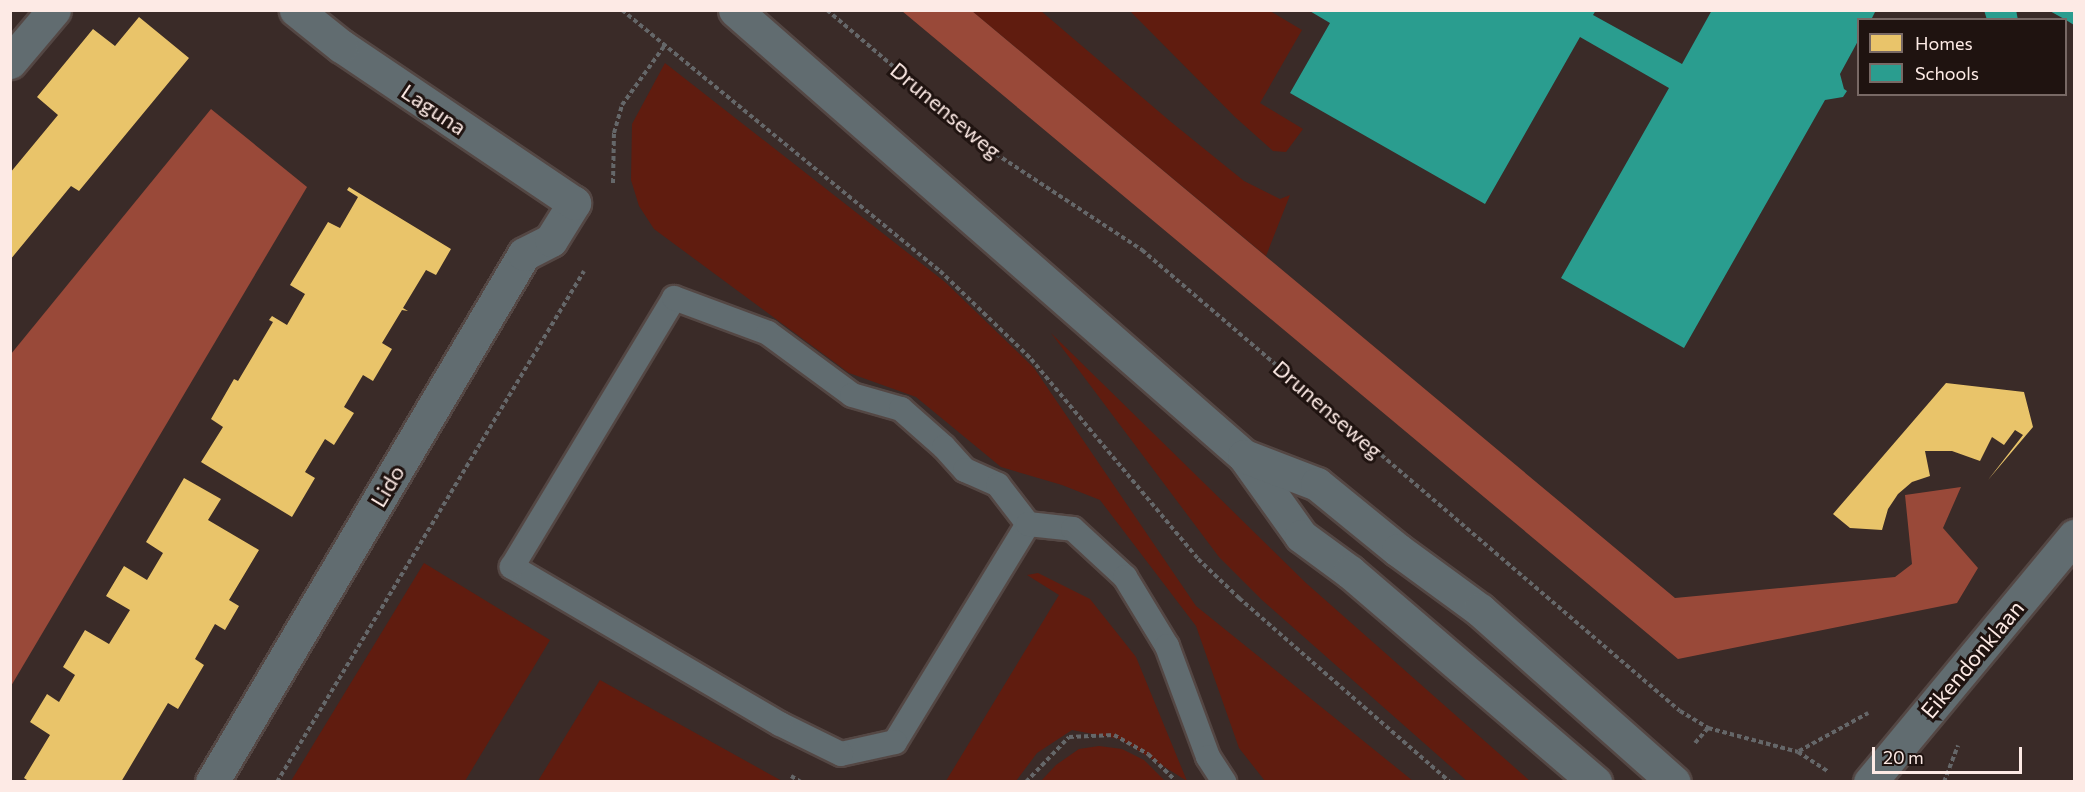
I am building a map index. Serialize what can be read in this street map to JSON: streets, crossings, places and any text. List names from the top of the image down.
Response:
{
  "streets": {
    "street": ["Laguna", "Lido", "Eikendonklaan"],
    "path": ["Drunenseweg"]
  },
  "crossings": [
    ["Laguna", "Lido"]
  ],
  "legend": ["Homes", "Schools"],
  "scale_bar": "20 m"
}
